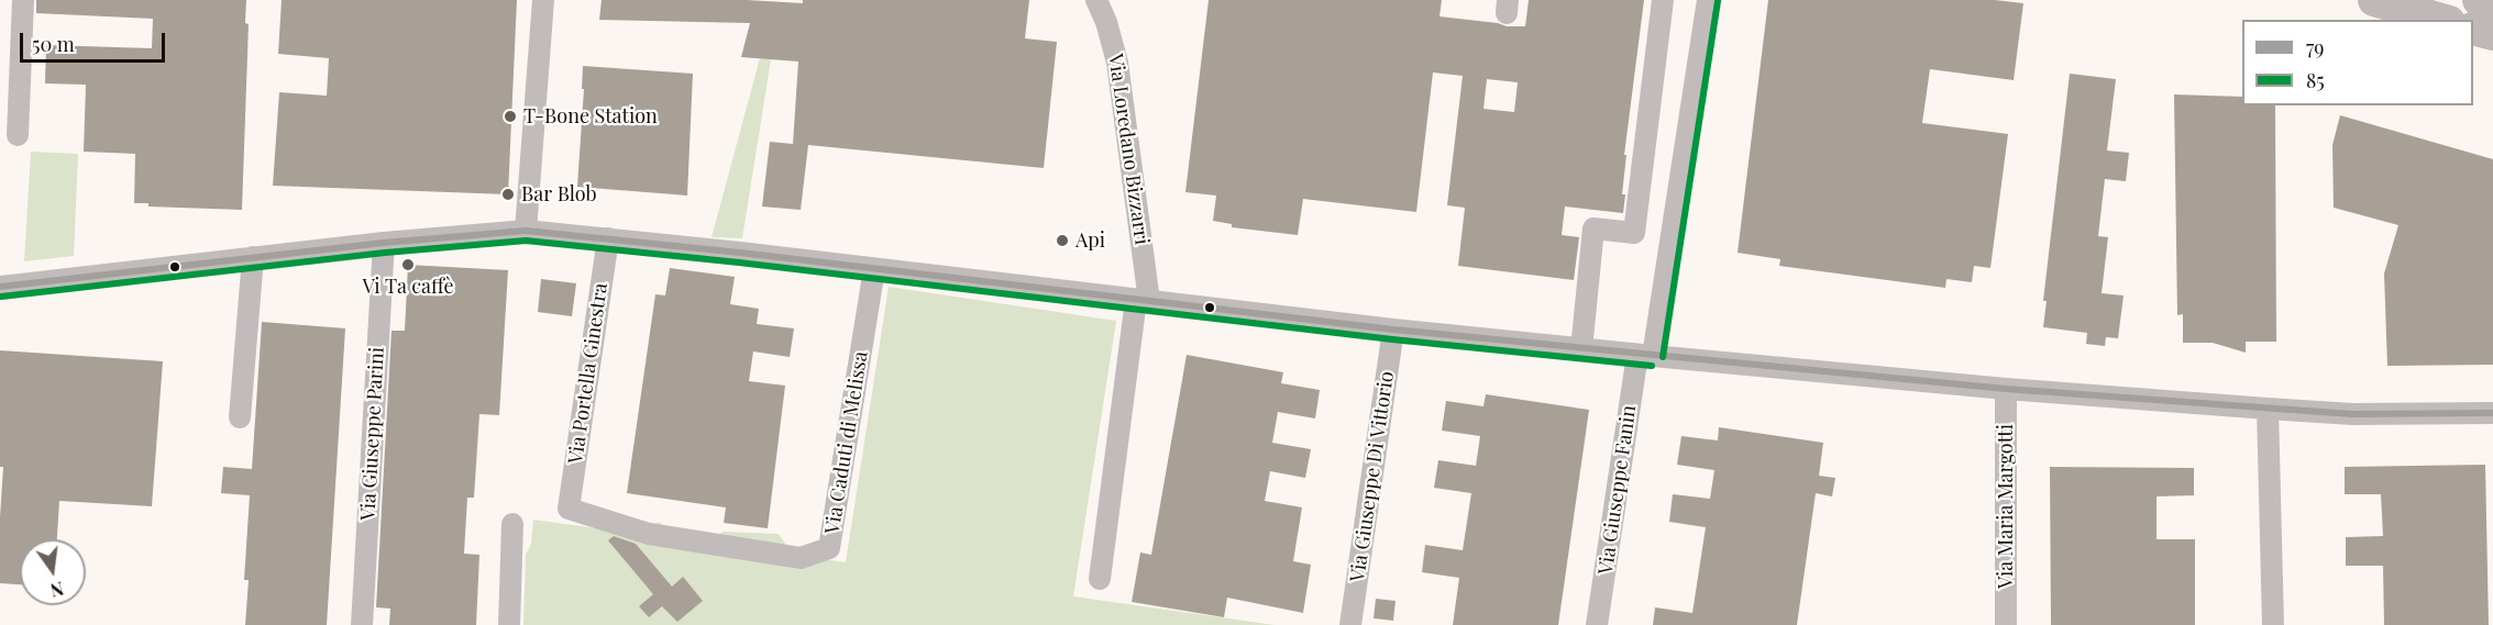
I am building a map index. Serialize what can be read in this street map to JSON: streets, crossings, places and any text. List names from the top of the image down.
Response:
{
  "streets": {
    "street": [
      "Via Loredano Bizzarri",
      "Via Portella Ginestra",
      "Via Giuseppe Parini",
      "Via Caduti di Melissa",
      "Via Giuseppe Di Vittorio",
      "Via Giuseppe Fanin",
      "Via Maria Margotti"
    ]
  },
  "crossings": [
    ["Via Portella Ginestra", "Via Caduti di Melissa"]
  ],
  "places": [
    "T-Bone Station",
    "Bar Blob",
    "Api",
    "Vi Ta caffè"
  ],
  "lines": ["transit line 85", "transit line 79"],
  "legend": ["79", "85"],
  "scale_bar": "50 m",
  "north": "bottom"
}
